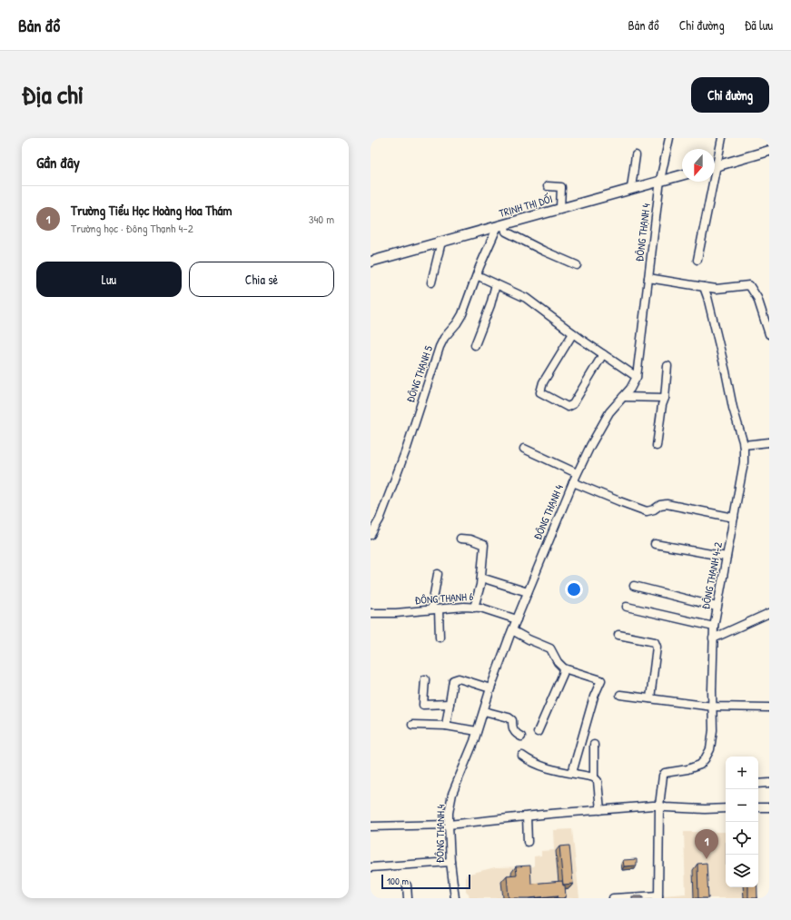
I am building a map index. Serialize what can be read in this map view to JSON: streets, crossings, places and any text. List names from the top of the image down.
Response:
{
  "streets": {
    "main road": ["TRỊNH THỊ DỐI"],
    "street": [
      "ĐÔNG THẠNH 4",
      "ĐÔNG THẠNH 5",
      "ĐÔNG THẠNH 4-2",
      "ĐÔNG THẠNH 6"
    ]
  },
  "crossings": [
    ["TRỊNH THỊ DỐI", "ĐÔNG THẠNH 4"],
    ["TRỊNH THỊ DỐI", "ĐÔNG THẠNH 5"],
    ["ĐÔNG THẠNH 4", "ĐÔNG THẠNH 6"]
  ],
  "scale_bar": "100 m",
  "north": "bottom",
  "page": {
    "header": "Bản đồ",
    "nav": ["Bản đồ", "Chỉ đường", "Đã lưu"],
    "title": "Địa chỉ",
    "buttons": [
      "Chỉ đường",
      ["Lưu", "Chia sẻ"]
    ],
    "heading": "Gần đây",
    "list": [
      {
        "mark": "1",
        "name": "Trường Tiểu Học Hoàng Hoa Thám",
        "note": "Trường học · Đông Thạnh 4-2",
        "value": "340 m"
      }
    ],
    "map_buttons": ["+", "−"],
    "pins": "1",
    "scale": "100 m"
  }
}
